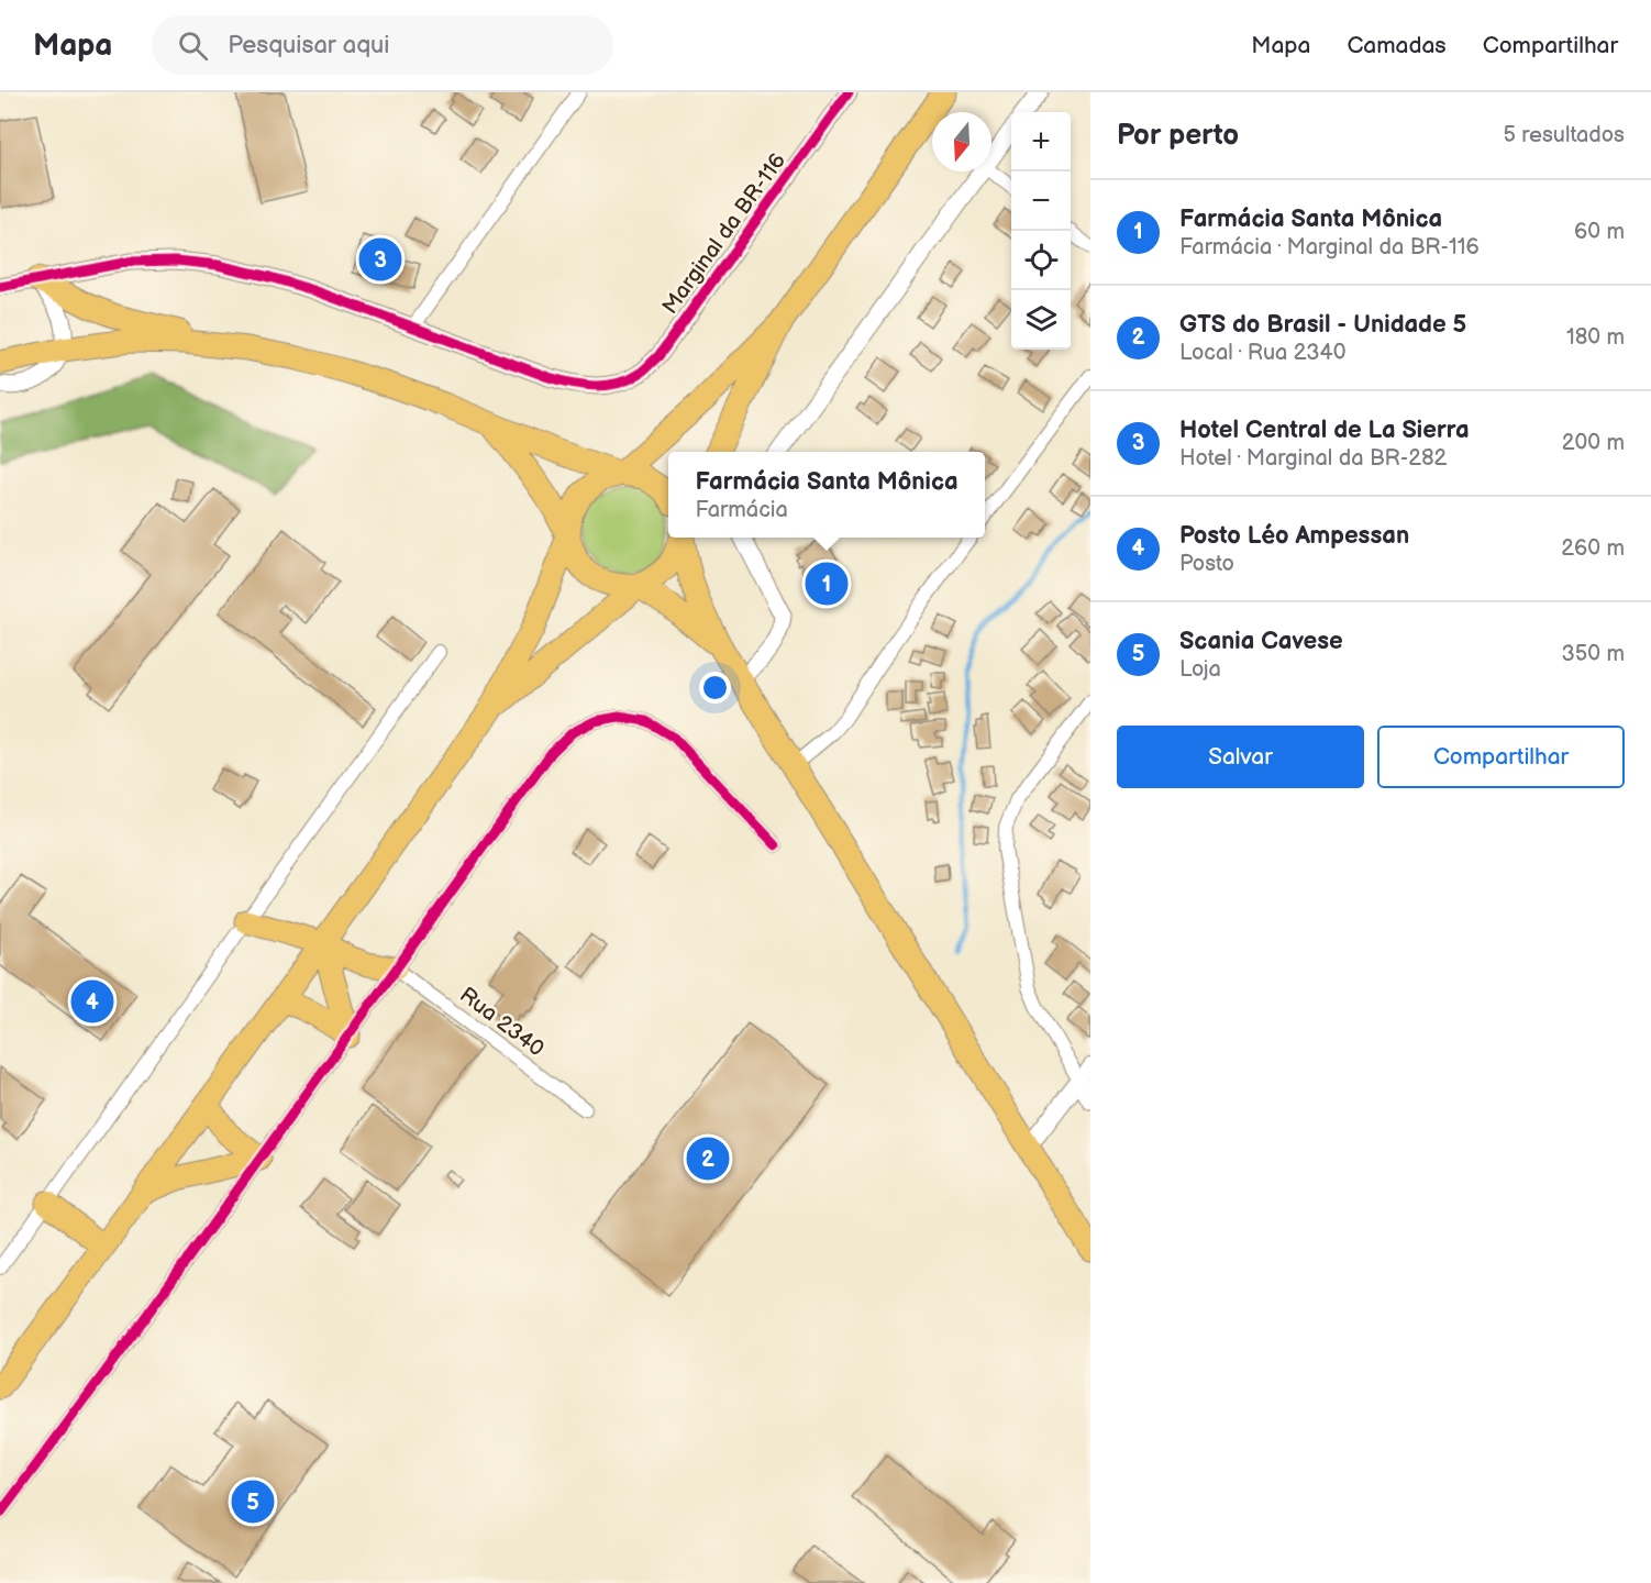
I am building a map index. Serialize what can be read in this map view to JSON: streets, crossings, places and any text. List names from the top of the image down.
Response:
{
  "streets": {
    "street": ["Marginal da BR-116", "Rua 2340"]
  },
  "north": "bottom",
  "page": {
    "header": "Mapa",
    "search": "Pesquisar aqui",
    "nav": ["Mapa", "Camadas", "Compartilhar"],
    "heading": ["Por perto", "5 resultados"],
    "map_buttons": ["+", "−"],
    "list": [
      {
        "mark": "1",
        "name": "Farmácia Santa Mônica",
        "note": "Farmácia · Marginal da BR-116",
        "value": "60 m"
      },
      {
        "mark": "2",
        "name": "GTS do Brasil - Unidade 5",
        "note": "Local · Rua 2340",
        "value": "180 m"
      },
      {
        "mark": "3",
        "name": "Hotel Central de La Sierra",
        "note": "Hotel · Marginal da BR-282",
        "value": "200 m"
      },
      {
        "mark": "4",
        "name": "Posto Léo Ampessan",
        "note": "Posto",
        "value": "260 m"
      },
      {
        "mark": "5",
        "name": "Scania Cavese",
        "note": "Loja",
        "value": "350 m"
      }
    ],
    "pins": [
      "3",
      "1",
      "4",
      "2",
      "5"
    ],
    "popup": ["Farmácia Santa Mônica", "Farmácia"],
    "buttons": ["Salvar", "Compartilhar"]
  }
}
